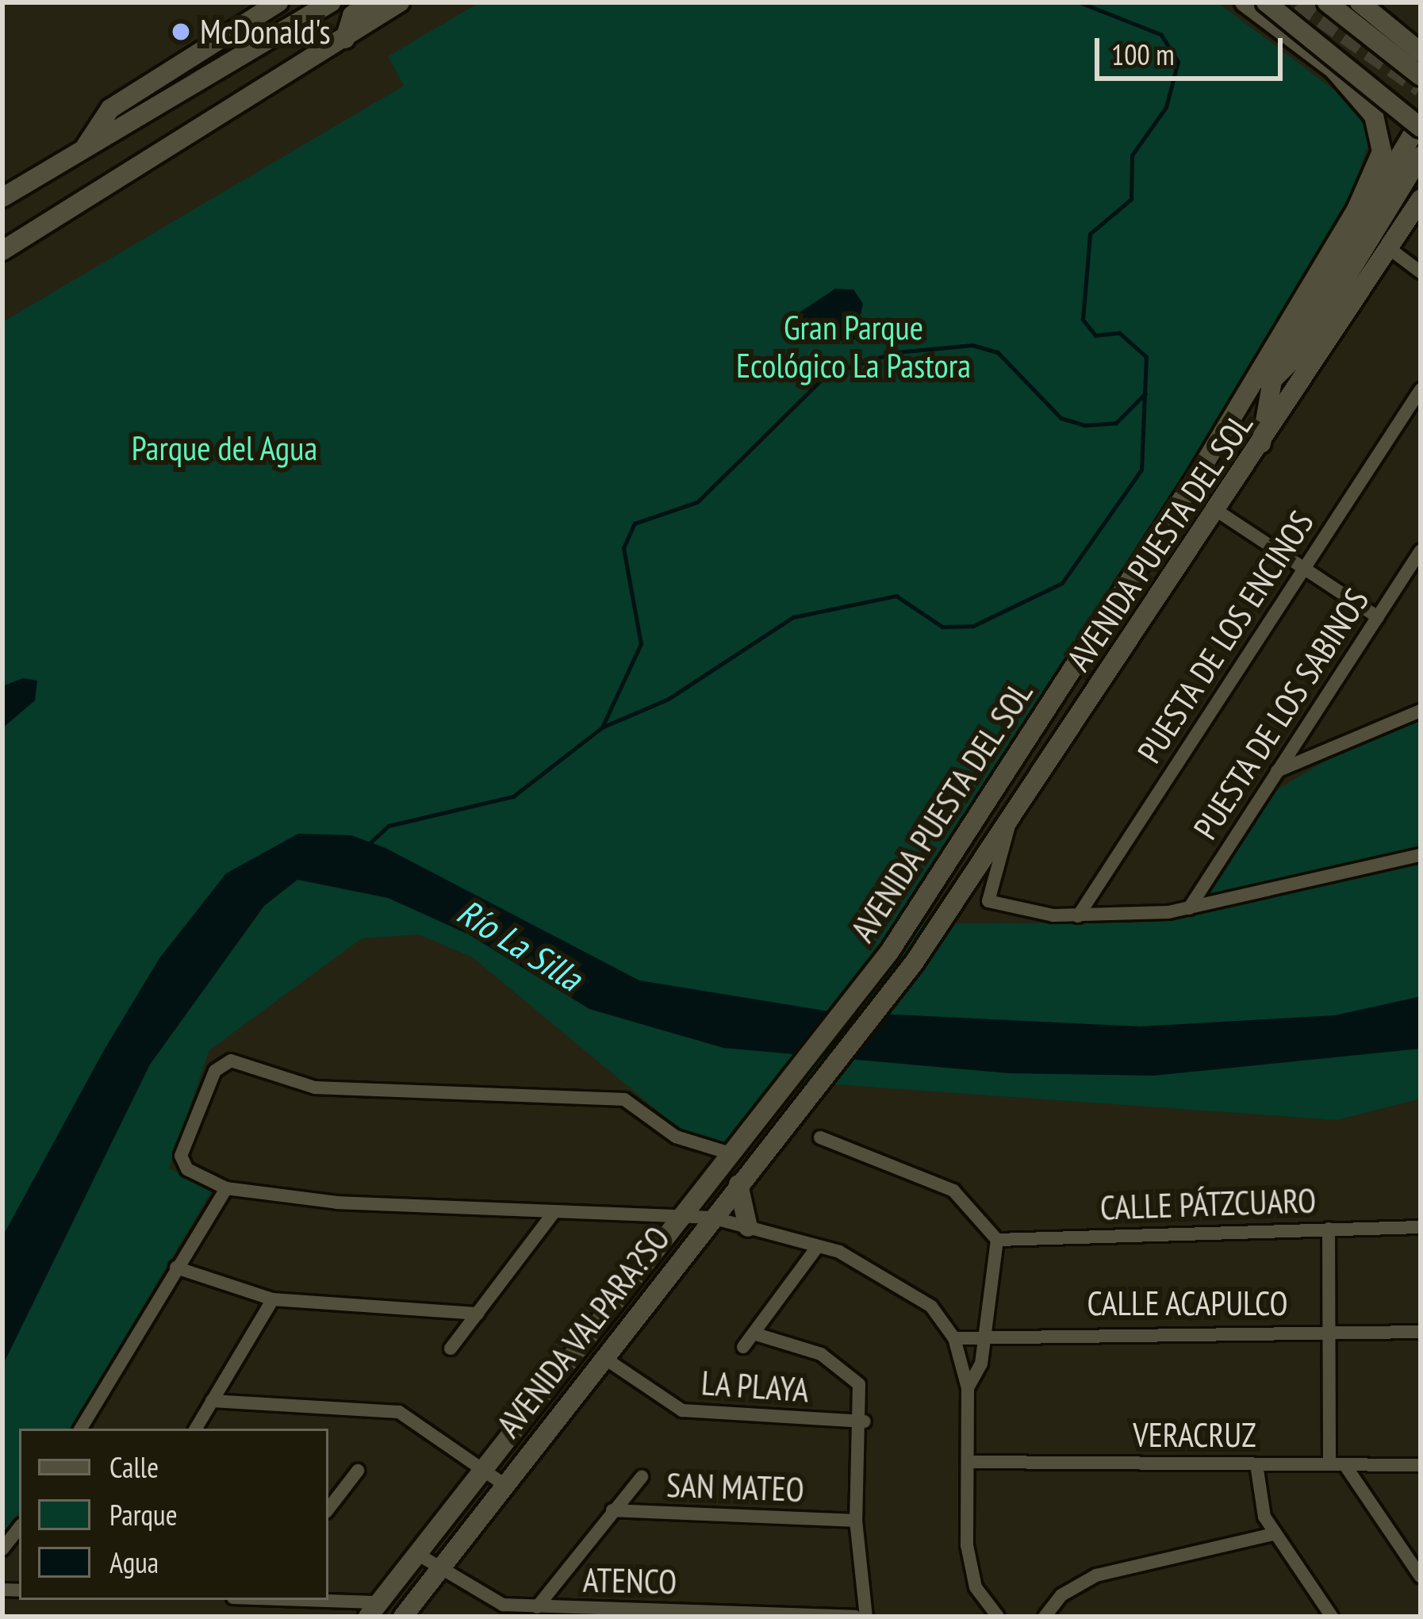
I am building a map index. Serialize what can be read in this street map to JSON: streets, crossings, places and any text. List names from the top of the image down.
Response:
{
  "streets": {
    "main road": ["AVENIDA PUESTA DEL SOL", "AVENIDA VALPARA?SO"],
    "street": [
      "PUESTA DE LOS ENCINOS",
      "PUESTA DE LOS SABINOS",
      "CALLE PÁTZCUARO",
      "CALLE ACAPULCO",
      "LA PLAYA",
      "VERACRUZ",
      "SAN MATEO",
      "ATENCO"
    ]
  },
  "crossings": [
    ["AVENIDA PUESTA DEL SOL", "AVENIDA VALPARA?SO"],
    ["AVENIDA VALPARA?SO", "LA PLAYA"],
    ["AVENIDA VALPARA?SO", "ATENCO"]
  ],
  "water": ["Río La Silla"],
  "parks": ["Gran Parque Ecológico La Pastora", "Parque del Agua"],
  "places": ["McDonald's"],
  "legend": ["Calle", "Parque", "Agua"],
  "scale_bar": "100 m"
}
